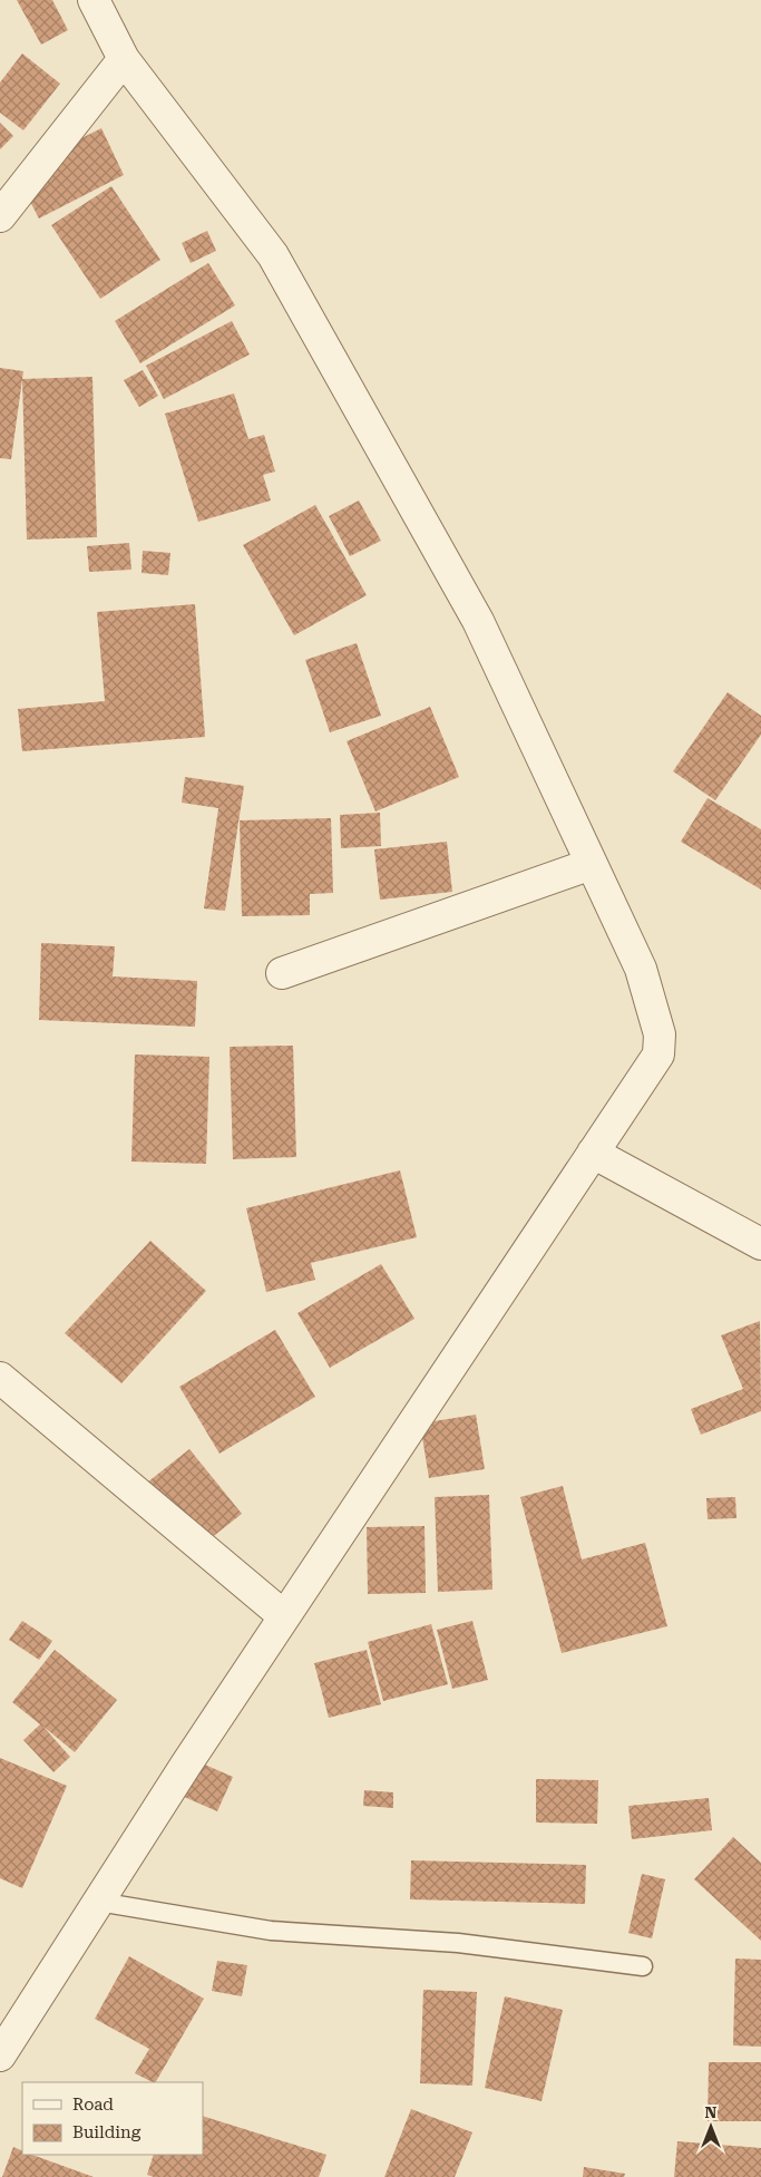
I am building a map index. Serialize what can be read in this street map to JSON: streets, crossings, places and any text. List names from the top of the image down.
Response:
{
  "legend": ["Road", "Building"],
  "north": "top"
}
